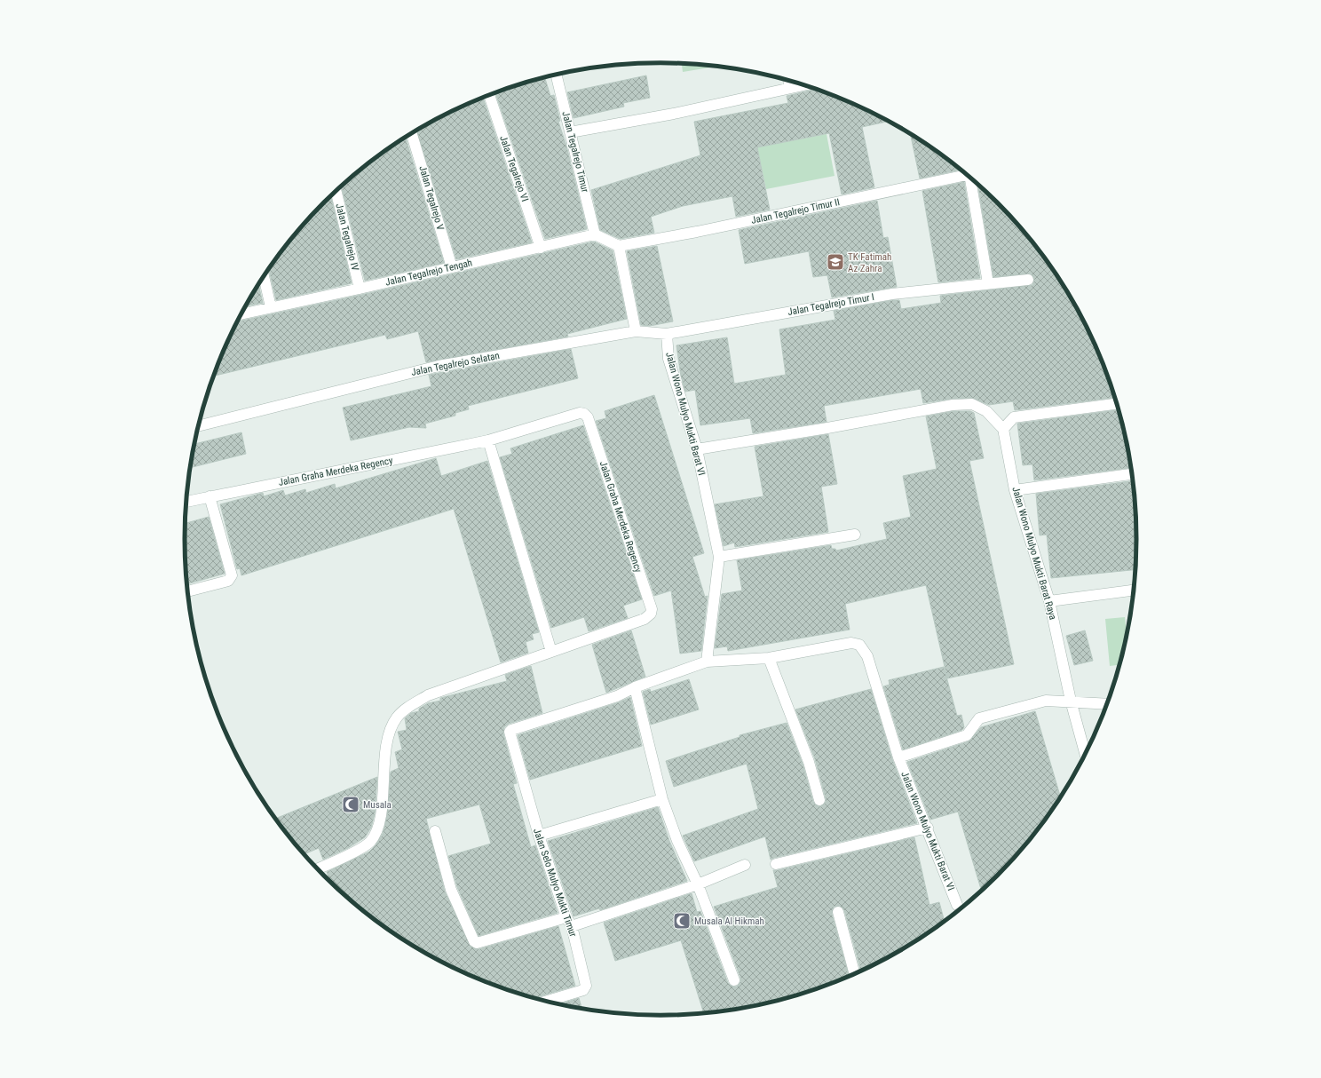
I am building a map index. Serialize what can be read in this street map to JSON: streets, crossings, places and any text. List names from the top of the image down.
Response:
{
  "streets": {
    "street": [
      "Jalan Tegalrejo Timur",
      "Jalan Tegalrejo VI",
      "Jalan Tegalrejo V",
      "Jalan Tegalrejo Timur II",
      "Jalan Tegalrejo IV",
      "Jalan Tegalrejo Tengah",
      "Jalan Tegalrejo Timur I",
      "Jalan Tegalrejo Selatan",
      "Jalan Wono Mulyo Mukti Barat VI",
      "Jalan Graha Merdeka Regency",
      "Jalan Wono Mulyo Mukti Barat Raya",
      "Jalan Selo Mulyo Mukti Timur"
    ]
  },
  "crossings": [
    ["Jalan Tegalrejo Timur", "Jalan Tegalrejo Tengah"],
    ["Jalan Tegalrejo VI", "Jalan Tegalrejo Tengah"],
    ["Jalan Tegalrejo V", "Jalan Tegalrejo Tengah"],
    ["Jalan Tegalrejo IV", "Jalan Tegalrejo Tengah"],
    ["Jalan Tegalrejo Timur I", "Jalan Tegalrejo Selatan"],
    ["Jalan Tegalrejo Timur I", "Jalan Wono Mulyo Mukti Barat VI"]
  ],
  "places": {
    "school or university": ["TK Fatimah Az Zahra"],
    "mosque": ["Musala", "Musala Al Hikmah"]
  }
}
